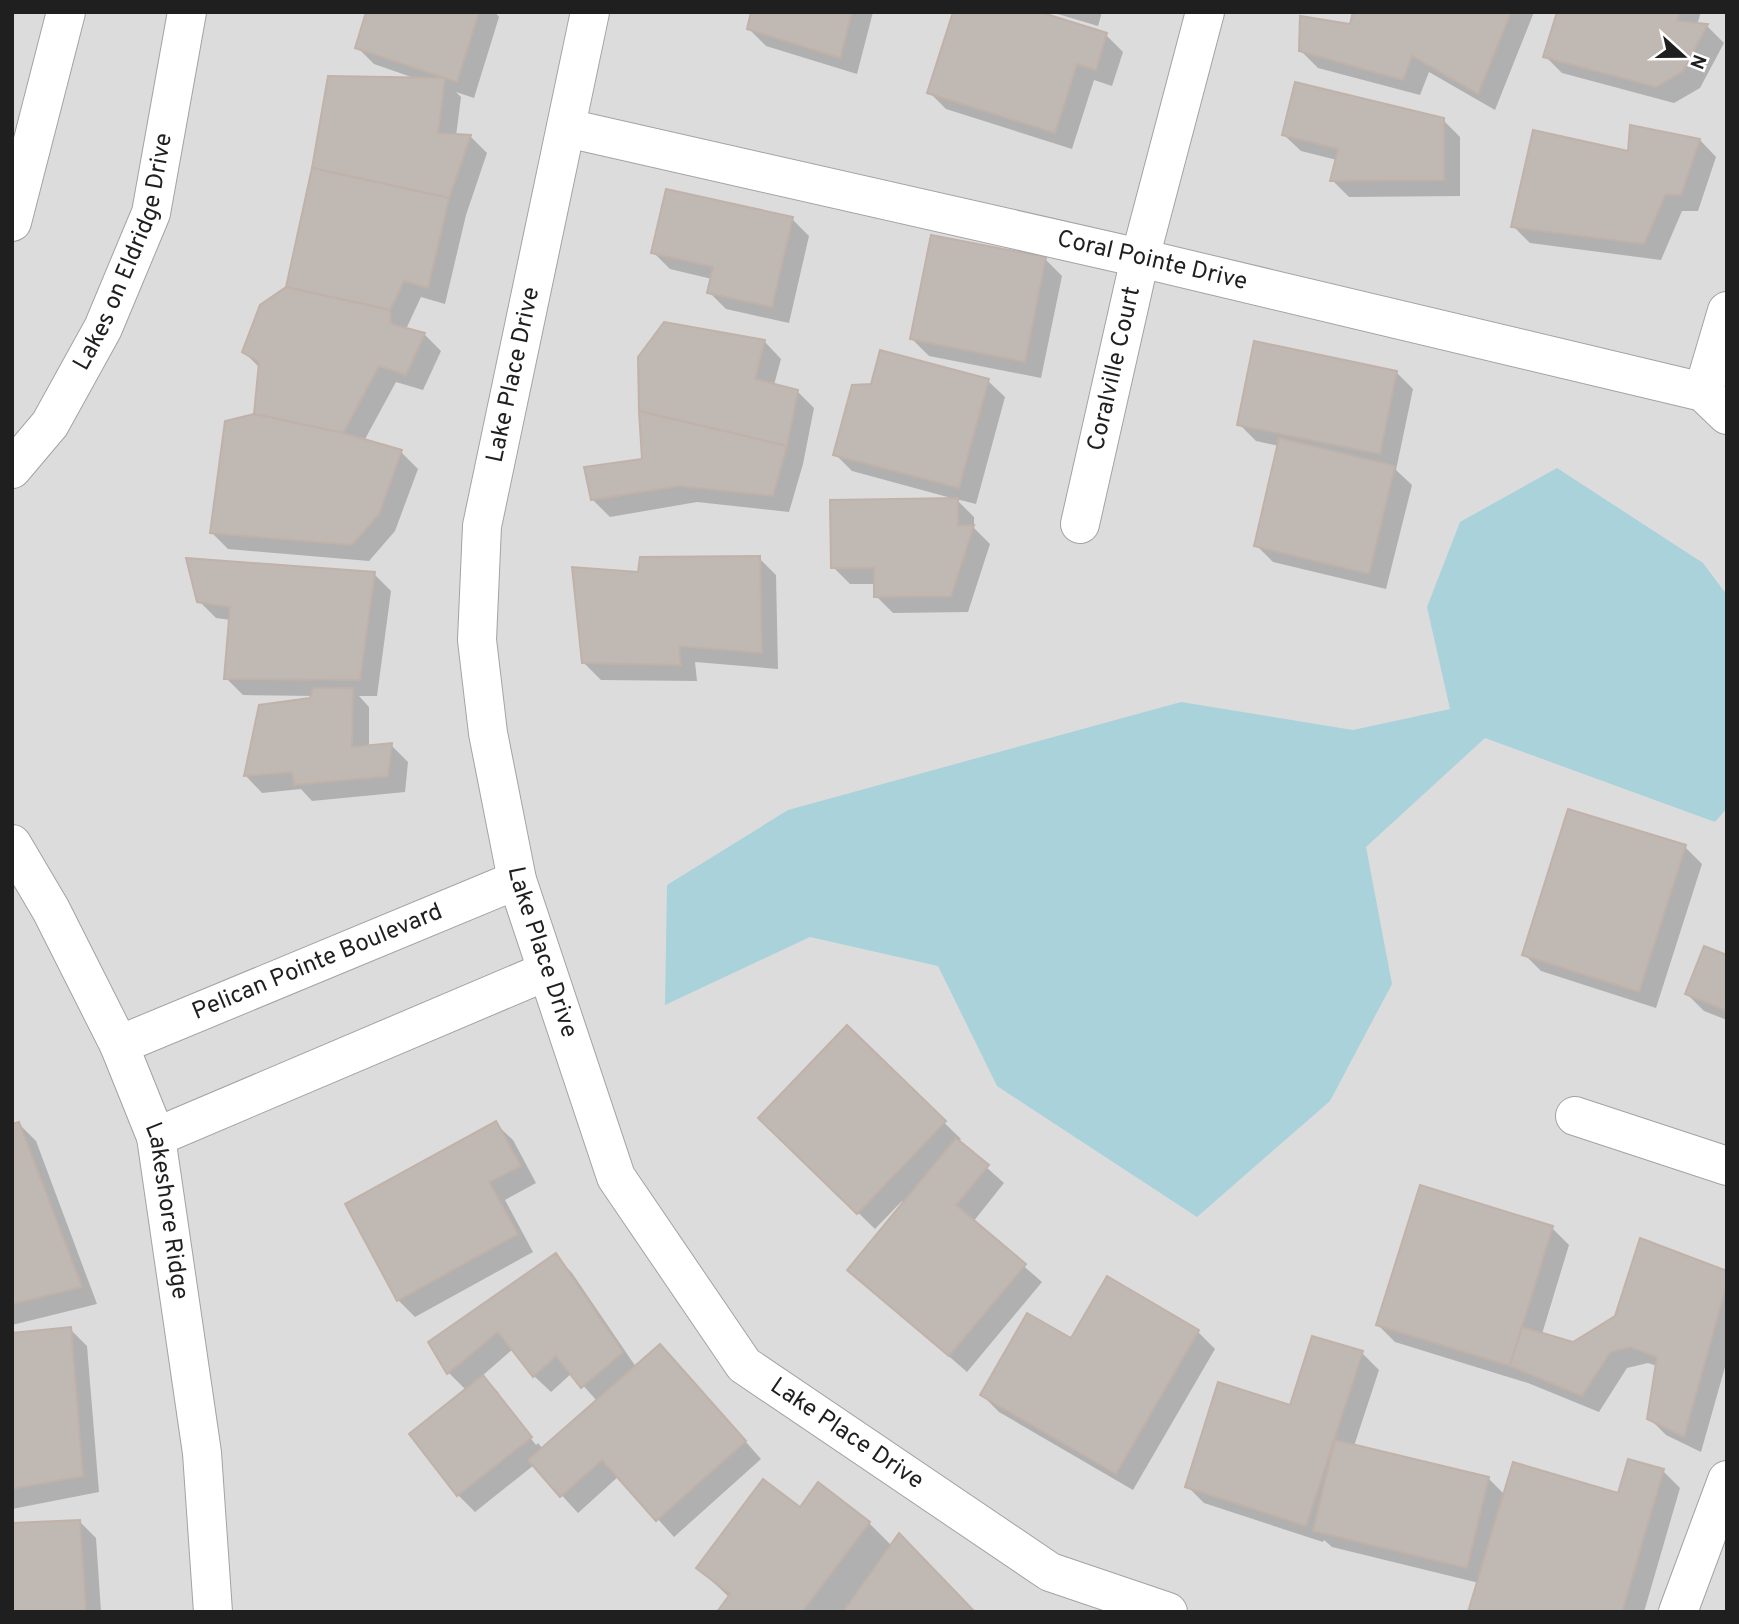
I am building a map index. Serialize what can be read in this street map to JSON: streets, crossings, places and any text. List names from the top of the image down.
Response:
{
  "streets": {
    "street": [
      "Lakes on Eldridge Drive",
      "Coral Pointe Drive",
      "Coralville Court",
      "Lake Place Drive",
      "Pelican Pointe Boulevard",
      "Lakeshore Ridge"
    ]
  },
  "crossings": [
    ["Coral Pointe Drive", "Coralville Court"],
    ["Coral Pointe Drive", "Lake Place Drive"],
    ["Lake Place Drive", "Pelican Pointe Boulevard"],
    ["Pelican Pointe Boulevard", "Lakeshore Ridge"]
  ],
  "north": "right"
}
